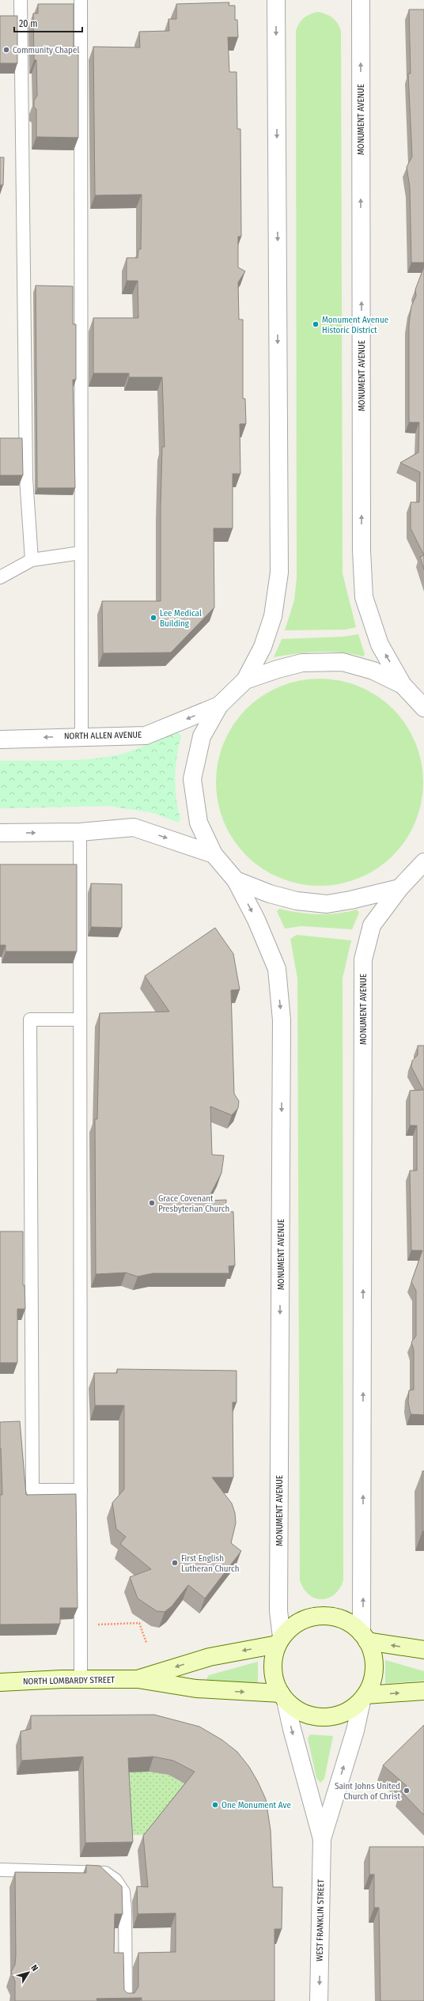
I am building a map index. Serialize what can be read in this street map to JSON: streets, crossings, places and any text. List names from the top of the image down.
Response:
{
  "streets": {
    "main road": ["NORTH LOMBARDY STREET"],
    "street": ["MONUMENT AVENUE", "NORTH ALLEN AVENUE", "WEST FRANKLIN STREET"]
  },
  "crossings": [
    ["MONUMENT AVENUE", "NORTH ALLEN AVENUE"],
    ["MONUMENT AVENUE", "NORTH LOMBARDY STREET"],
    ["MONUMENT AVENUE", "WEST FRANKLIN STREET"],
    ["NORTH LOMBARDY STREET", "WEST FRANKLIN STREET"]
  ],
  "places": [
    "Community Chapel",
    "Monument Avenue Historic District",
    "Lee Medical Building",
    "Grace Covenant Presbyterian Church",
    "First English Lutheran Church",
    "Saint Johns United Church of Christ",
    "One Monument Ave"
  ],
  "scale_bar": "20 m",
  "north": "top right"
}
